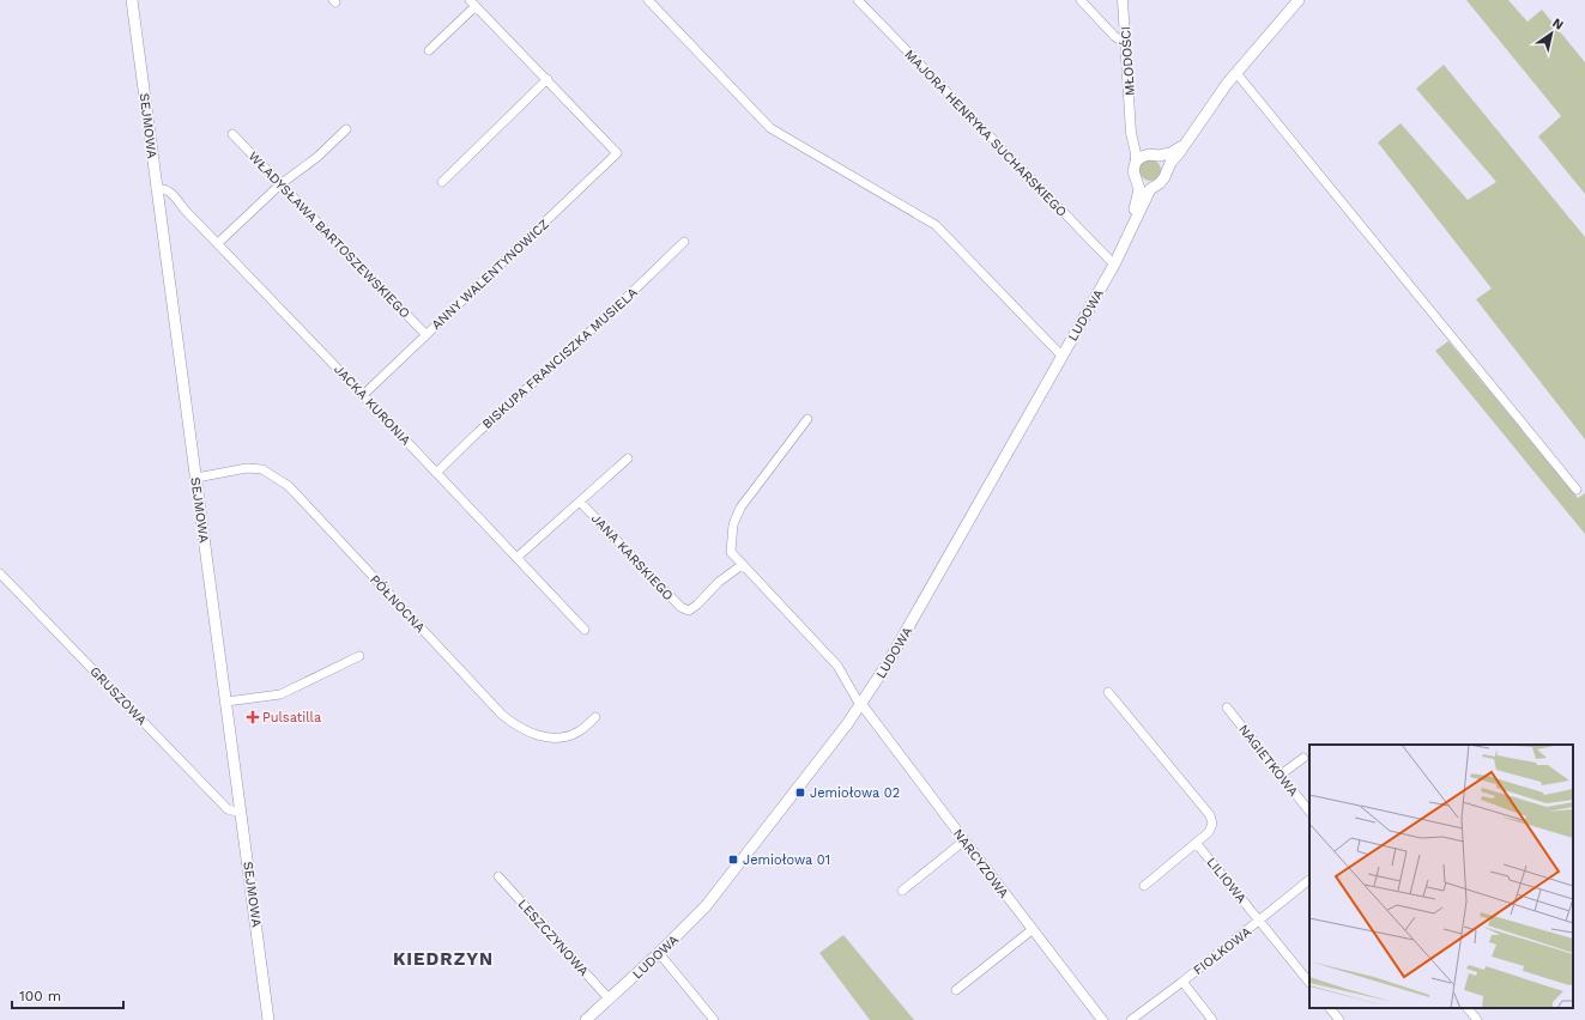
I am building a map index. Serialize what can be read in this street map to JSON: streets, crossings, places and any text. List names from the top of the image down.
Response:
{
  "streets": {
    "main road": ["SEJMOWA", "LUDOWA"],
    "street": [
      "MŁODOŚCI",
      "MAJORA HENRYKA SUCHARSKIEGO",
      "WŁADYSŁAWA BARTOSZEWSKIEGO",
      "ANNY WALENTYNOWICZ",
      "BISKUPA FRANCISZKA MUSIELA",
      "JACKA KURONIA",
      "JANA KARSKIEGO",
      "PÓŁNOCNA",
      "GRUSZOWA",
      "NAGIETKOWA",
      "NARCYZOWA",
      "LILIOWA",
      "LESZCZYNOWA",
      "FIOŁKOWA"
    ]
  },
  "crossings": [
    ["MŁODOŚCI", "LUDOWA"],
    ["SEJMOWA", "JACKA KURONIA"],
    ["SEJMOWA", "PÓŁNOCNA"],
    ["SEJMOWA", "GRUSZOWA"],
    ["MAJORA HENRYKA SUCHARSKIEGO", "LUDOWA"],
    ["WŁADYSŁAWA BARTOSZEWSKIEGO", "ANNY WALENTYNOWICZ"],
    ["ANNY WALENTYNOWICZ", "JACKA KURONIA"],
    ["LUDOWA", "NARCYZOWA"],
    ["LUDOWA", "LESZCZYNOWA"],
    ["BISKUPA FRANCISZKA MUSIELA", "JACKA KURONIA"],
    ["LILIOWA", "FIOŁKOWA"]
  ],
  "districts": ["KIEDRZYN"],
  "places": {
    "health": ["Pulsatilla"],
    "transit": ["Jemiołowa 02", "Jemiołowa 01"]
  },
  "scale_bar": "100 m",
  "north": "top right"
}
